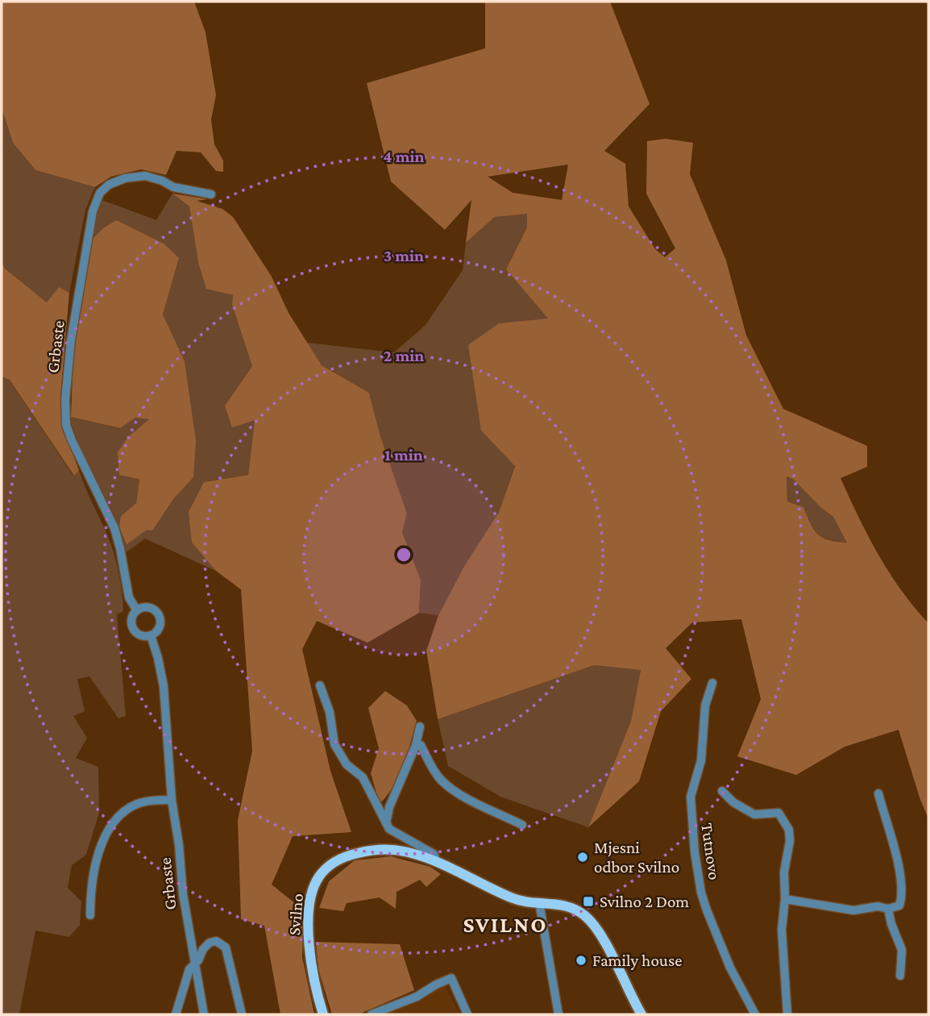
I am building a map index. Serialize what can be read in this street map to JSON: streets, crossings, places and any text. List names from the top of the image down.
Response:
{
  "streets": {
    "main road": ["Svilno"],
    "street": ["Grbaste", "Tutnovo"]
  },
  "districts": ["SVILNO"],
  "places": {
    "other": ["Mjesni odbor Svilno", "Family house"],
    "transit": ["Svilno 2 Dom"]
  },
  "rings": [
    "4 min",
    "3 min",
    "2 min",
    "1 min"
  ]
}
